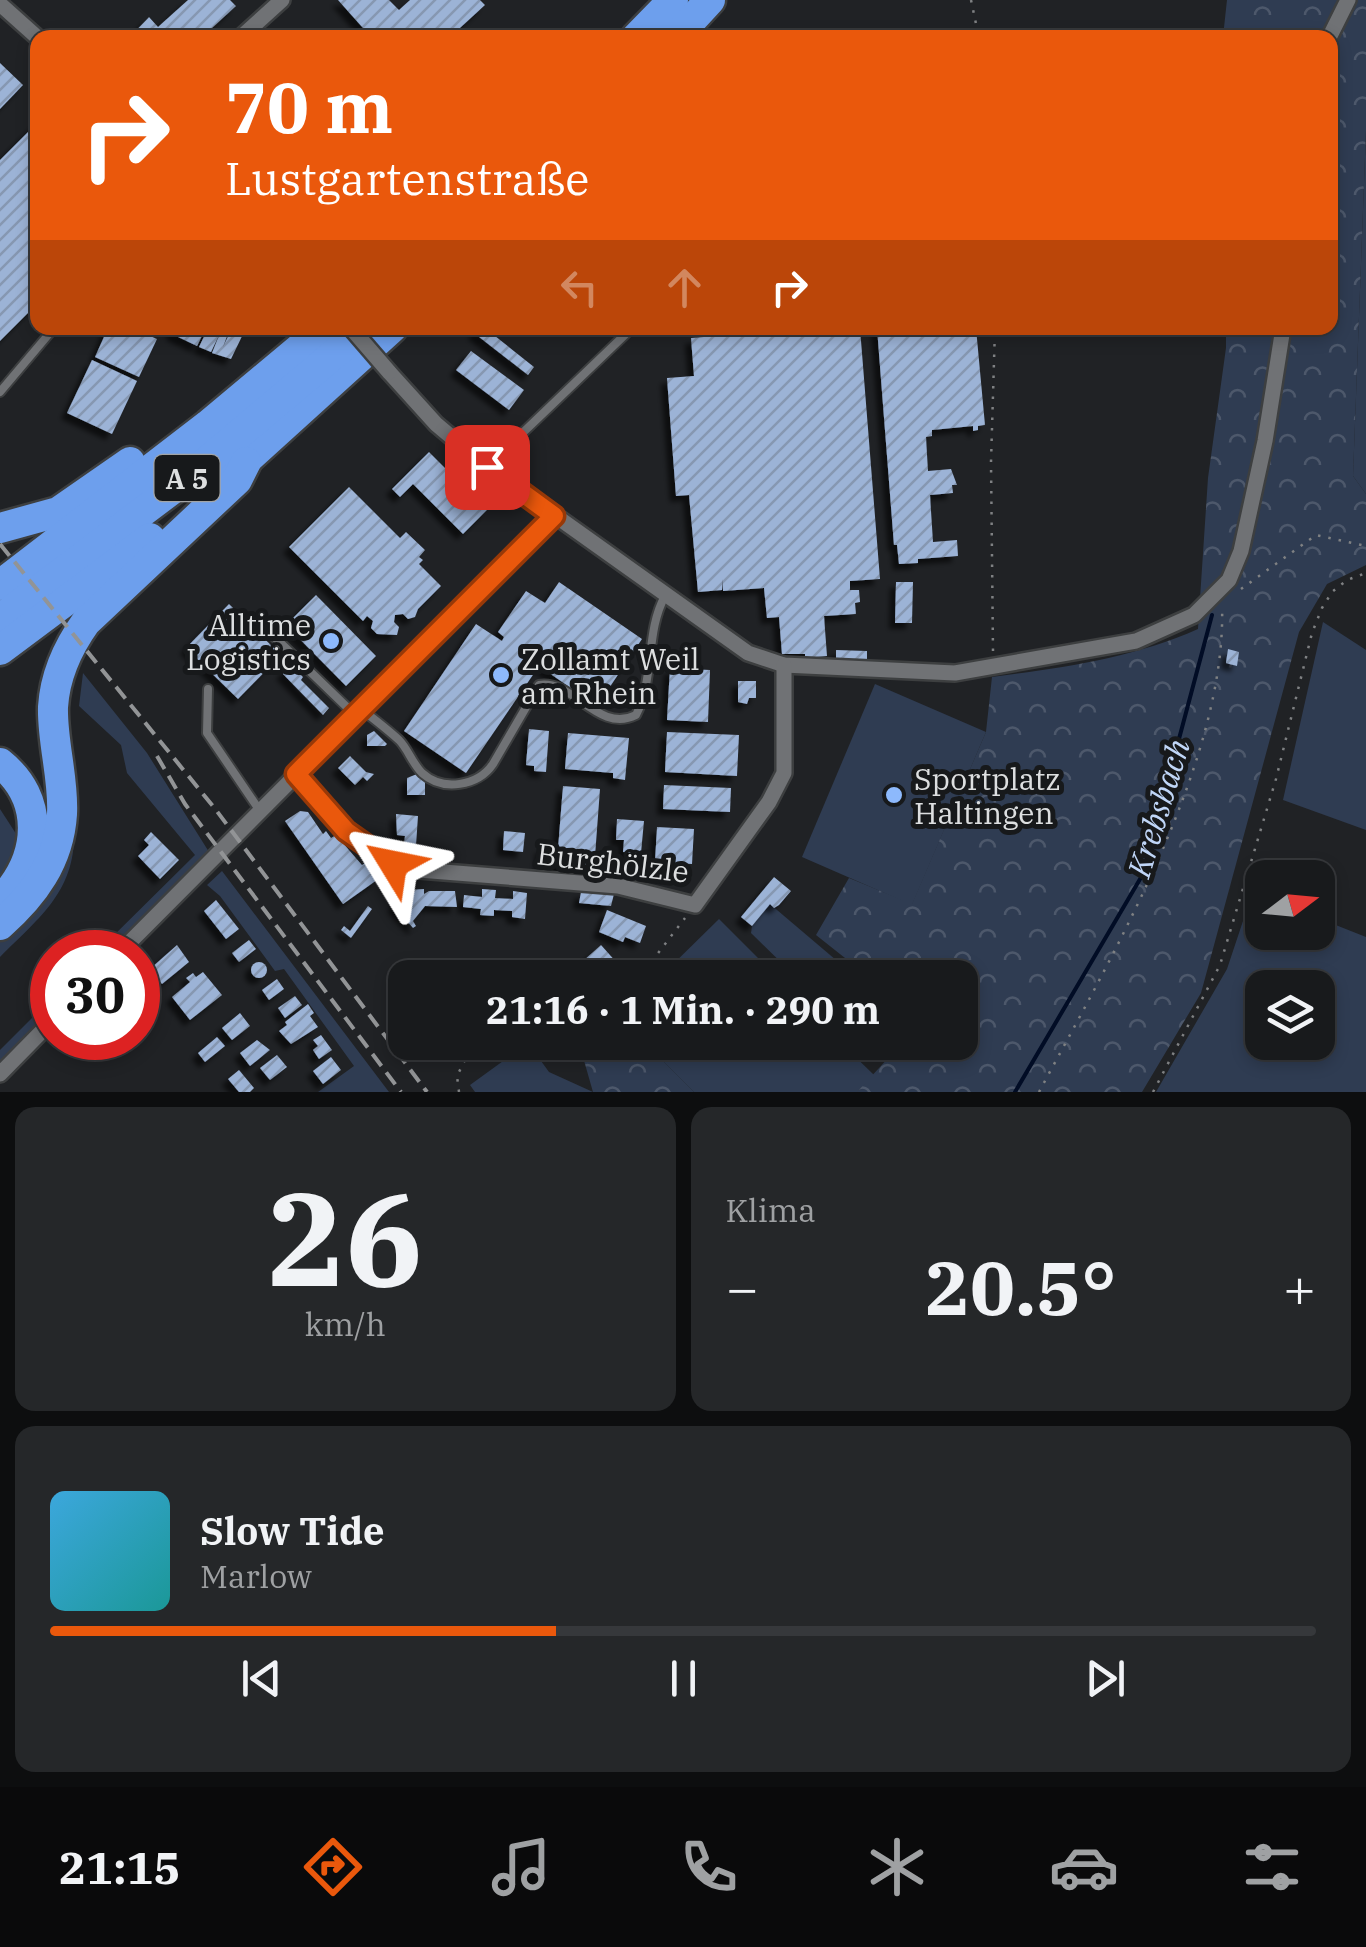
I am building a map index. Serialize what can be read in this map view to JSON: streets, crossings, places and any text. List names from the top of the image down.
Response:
{
  "streets": {
    "highway": ["A 5"],
    "street": ["Burghölzle"]
  },
  "water": ["Krebsbach"],
  "places": ["Alltime Logistics", "Zollamt Weil am Rhein", "Sportplatz Haltingen"],
  "north": "right",
  "page": {
    "turn": ["70 m", "Lustgartenstraße"],
    "limit": "30",
    "trip": "21:16 · 1 Min. · 290 m",
    "tile": [
      ["26", "km/h"],
      "Klima"
    ],
    "heat": ["−", "20.5°", "+"],
    "song": ["Slow Tide", "Marlow"],
    "tabs": "21:15"
  }
}
